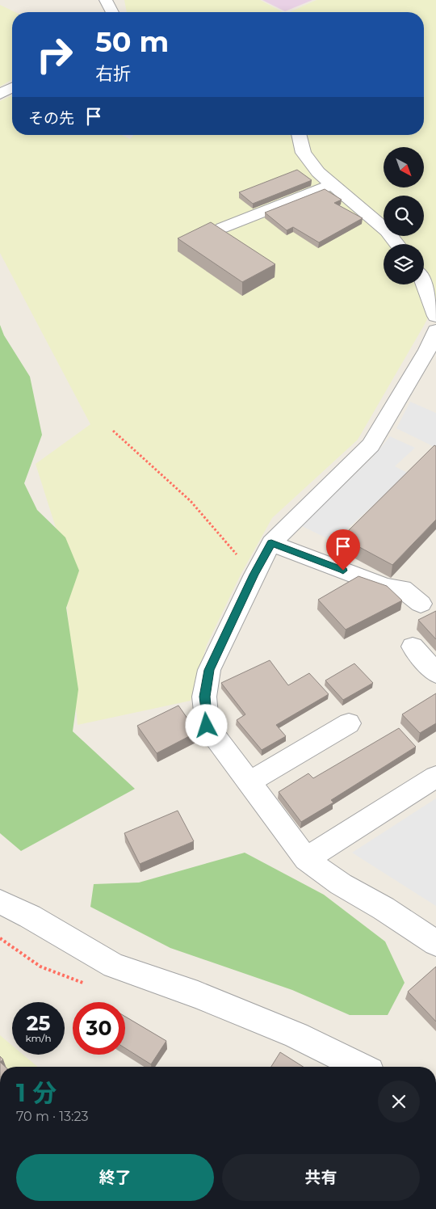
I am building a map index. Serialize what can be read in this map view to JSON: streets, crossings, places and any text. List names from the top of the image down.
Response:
{
  "north": "bottom right",
  "page": {
    "turn": ["50 m", "右折"],
    "then": "その先",
    "speed": "25 km/h",
    "limit": "30",
    "heading": ["1 分", "70 m · 13:23"],
    "buttons": ["終了", "共有"]
  }
}
